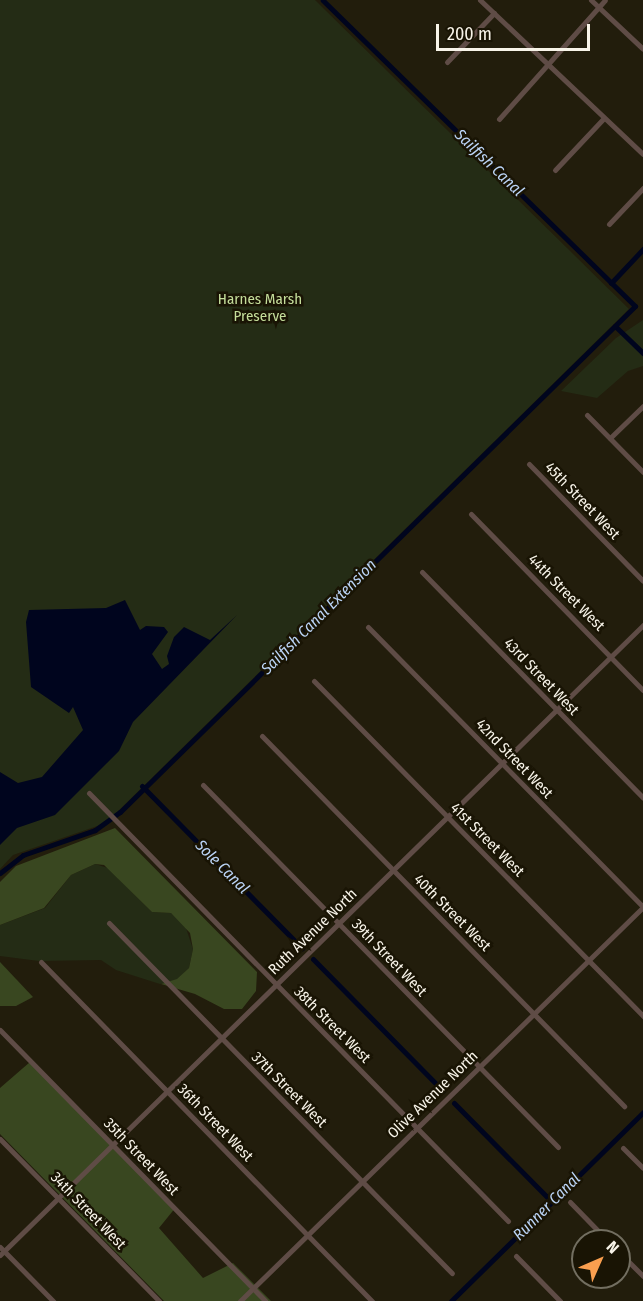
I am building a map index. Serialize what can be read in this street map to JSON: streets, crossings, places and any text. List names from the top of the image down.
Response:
{
  "streets": {
    "street": [
      "45th Street West",
      "44th Street West",
      "43rd Street West",
      "42nd Street West",
      "41st Street West",
      "40th Street West",
      "Ruth Avenue North",
      "39th Street West",
      "38th Street West",
      "37th Street West",
      "Olive Avenue North",
      "36th Street West",
      "35th Street West",
      "34th Street West"
    ]
  },
  "crossings": [
    ["44th Street West", "Ruth Avenue North"],
    ["43rd Street West", "Ruth Avenue North"],
    ["42nd Street West", "Ruth Avenue North"],
    ["42nd Street West", "Olive Avenue North"],
    ["41st Street West", "Ruth Avenue North"],
    ["41st Street West", "Olive Avenue North"],
    ["40th Street West", "Ruth Avenue North"],
    ["40th Street West", "Olive Avenue North"],
    ["Ruth Avenue North", "39th Street West"],
    ["Ruth Avenue North", "38th Street West"],
    ["Ruth Avenue North", "37th Street West"],
    ["Ruth Avenue North", "36th Street West"],
    ["Ruth Avenue North", "35th Street West"],
    ["Ruth Avenue North", "34th Street West"],
    ["39th Street West", "Olive Avenue North"],
    ["38th Street West", "Olive Avenue North"],
    ["37th Street West", "Olive Avenue North"],
    ["Olive Avenue North", "36th Street West"],
    ["Olive Avenue North", "35th Street West"]
  ],
  "water": [
    "Sailfish Canal",
    "Sailfish Canal Extension",
    "Sole Canal",
    "Runner Canal"
  ],
  "parks": ["Harnes Marsh Preserve"],
  "scale_bar": "200 m",
  "north": "top right"
}
